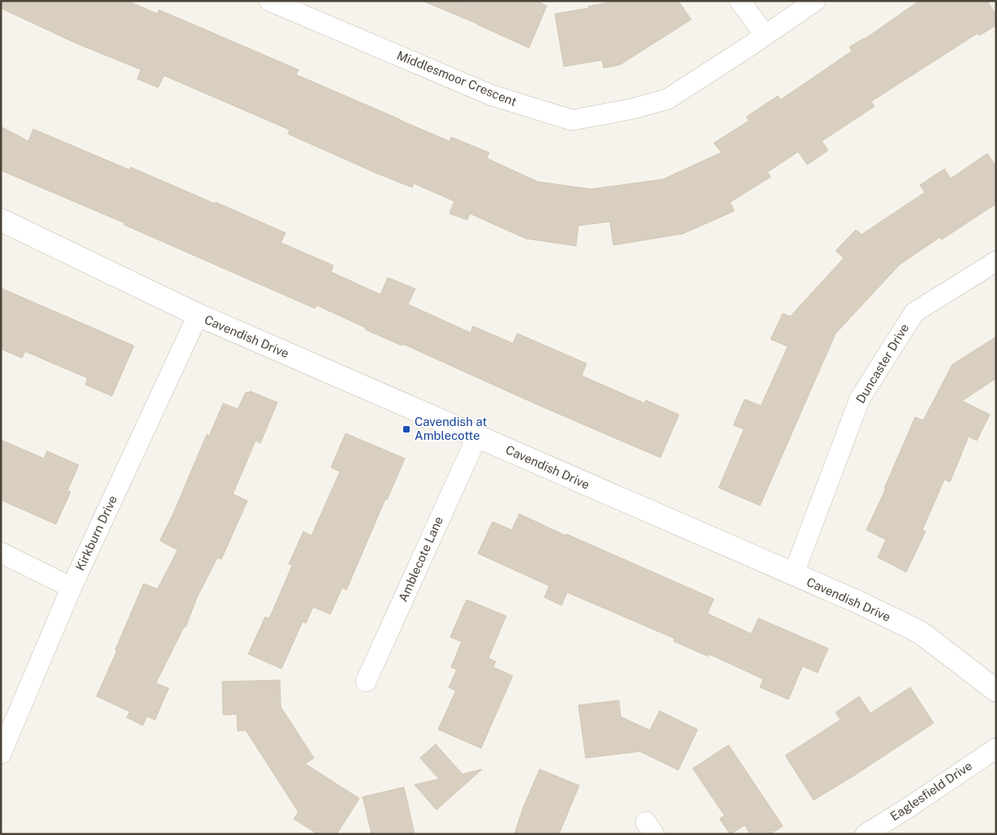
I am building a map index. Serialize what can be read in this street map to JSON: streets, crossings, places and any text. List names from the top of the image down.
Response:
{
  "streets": {
    "street": [
      "Middlesmoor Crescent",
      "Cavendish Drive",
      "Duncaster Drive",
      "Kirkburn Drive",
      "Amblecote Lane",
      "Eaglesfield Drive"
    ]
  },
  "crossings": [
    ["Cavendish Drive", "Duncaster Drive"],
    ["Cavendish Drive", "Kirkburn Drive"],
    ["Cavendish Drive", "Amblecote Lane"]
  ],
  "places": {
    "transit": ["Cavendish at Amblecotte"]
  }
}
